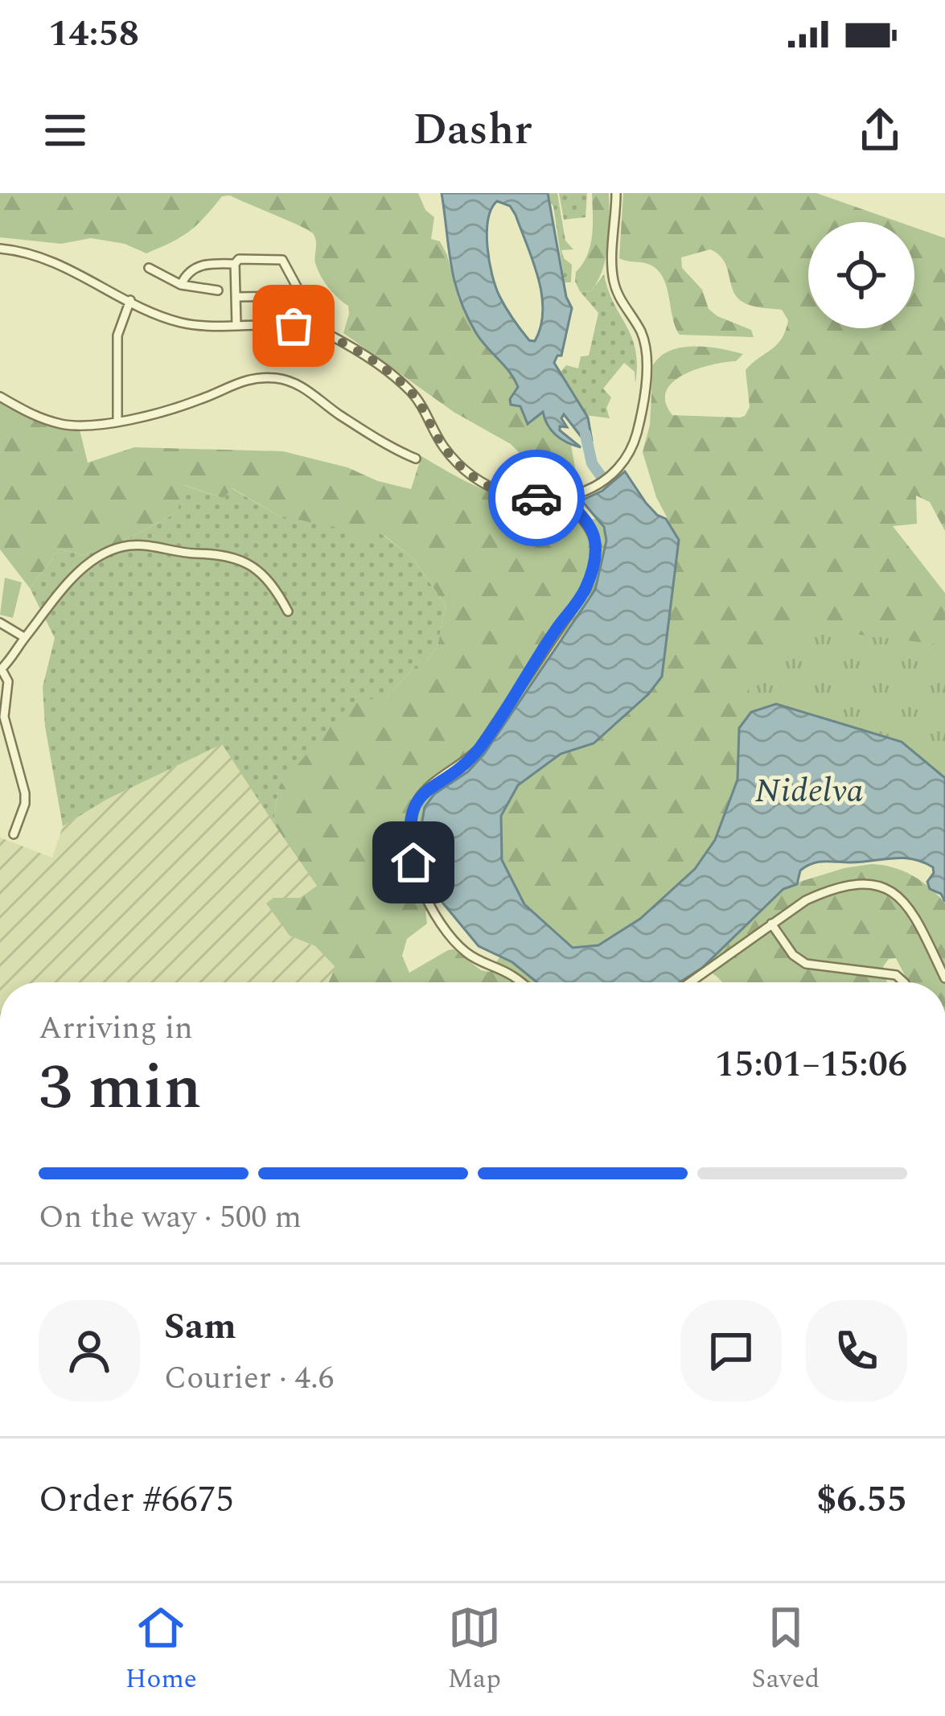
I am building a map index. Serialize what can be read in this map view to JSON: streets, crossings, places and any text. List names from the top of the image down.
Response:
{
  "water": ["Nidelva"],
  "page": {
    "status": "14:58",
    "header": "Dashr",
    "heading": ["3 min", "Arriving in", "15:01–15:06"],
    "panel": [
      "Sam",
      "Courier · 4.6",
      "Order #6675",
      "$6.55"
    ],
    "bar": "On the way · 500 m",
    "tabs": ["Home", "Map", "Saved"]
  }
}
